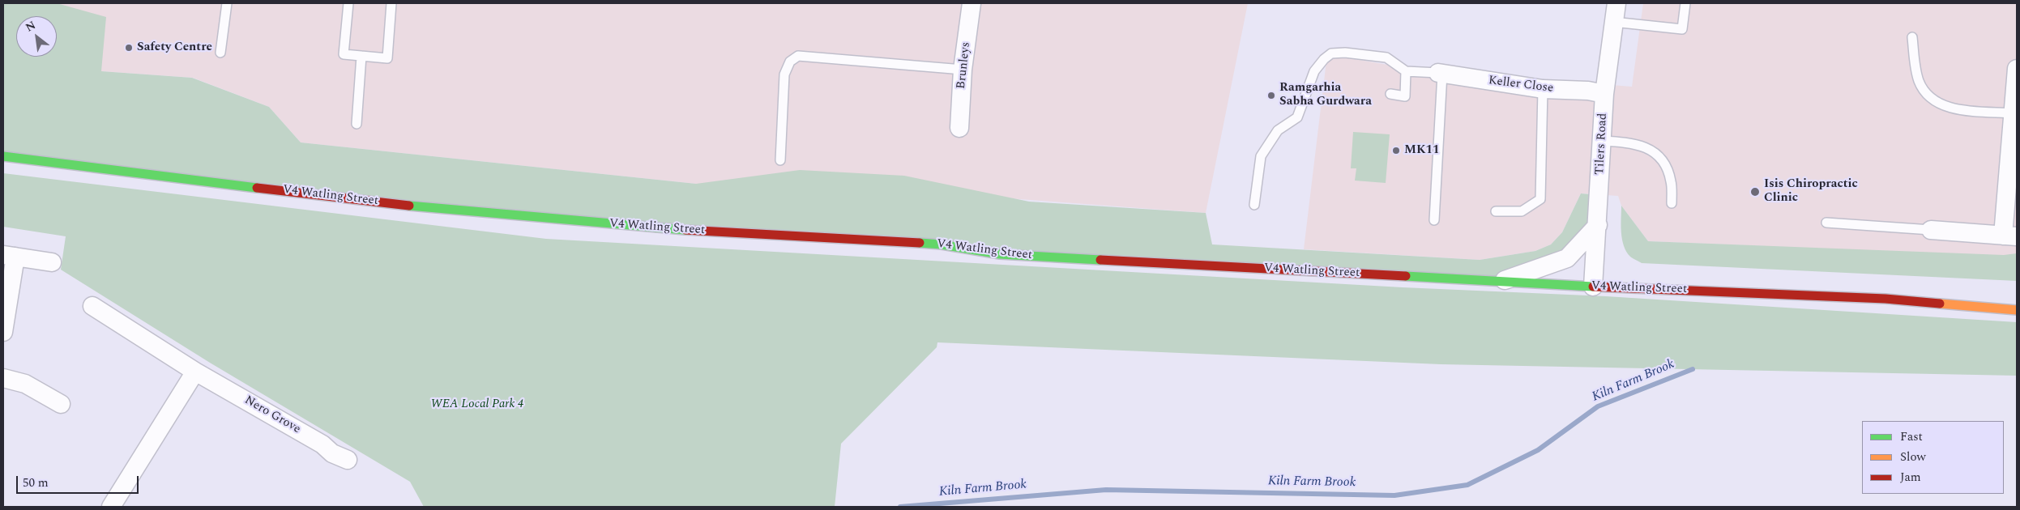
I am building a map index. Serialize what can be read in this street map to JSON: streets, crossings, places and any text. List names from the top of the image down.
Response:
{
  "streets": {
    "street": [
      "Brunleys",
      "Keller Close",
      "Tilers Road",
      "V4 Watling Street",
      "Nero Grove"
    ]
  },
  "crossings": [
    ["Keller Close", "Tilers Road"],
    ["Tilers Road", "V4 Watling Street"]
  ],
  "water": ["Kiln Farm Brook"],
  "parks": ["WEA Local Park 4"],
  "places": [
    "Safety Centre",
    "Ramgarhia Sabha Gurdwara",
    "MK11",
    "Isis Chiropractic Clinic"
  ],
  "legend": ["Fast", "Slow", "Jam"],
  "scale_bar": "50 m",
  "north": "top left"
}
